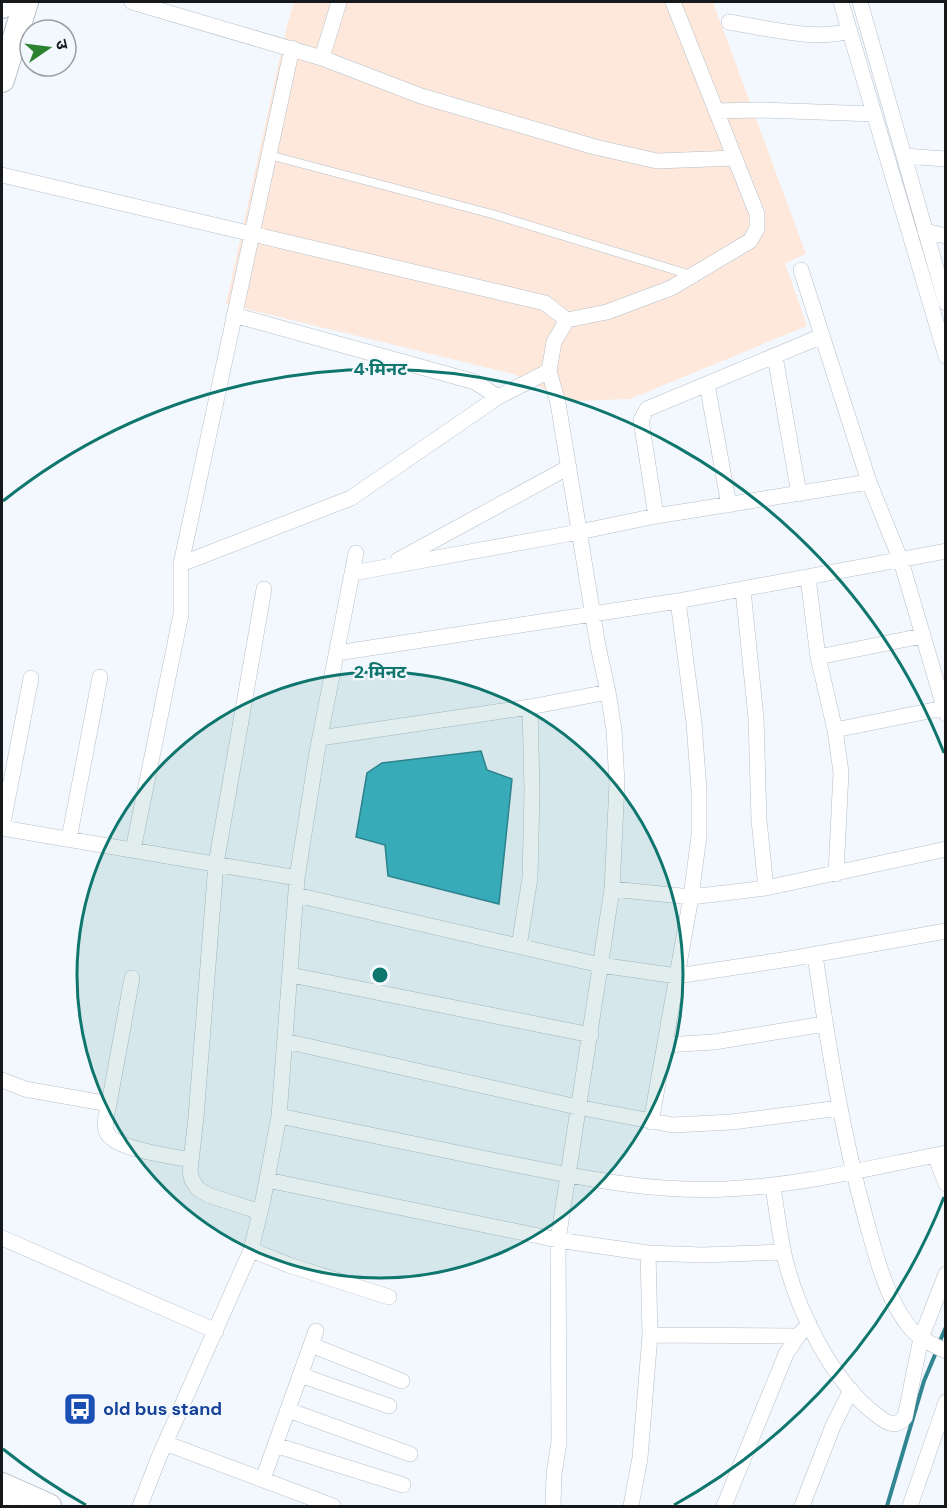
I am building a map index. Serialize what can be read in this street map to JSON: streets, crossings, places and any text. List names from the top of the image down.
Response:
{
  "places": {
    "bus stop": ["old bus stand"]
  },
  "north": "right",
  "rings": ["4 मिनट", "2 मिनट"]
}
